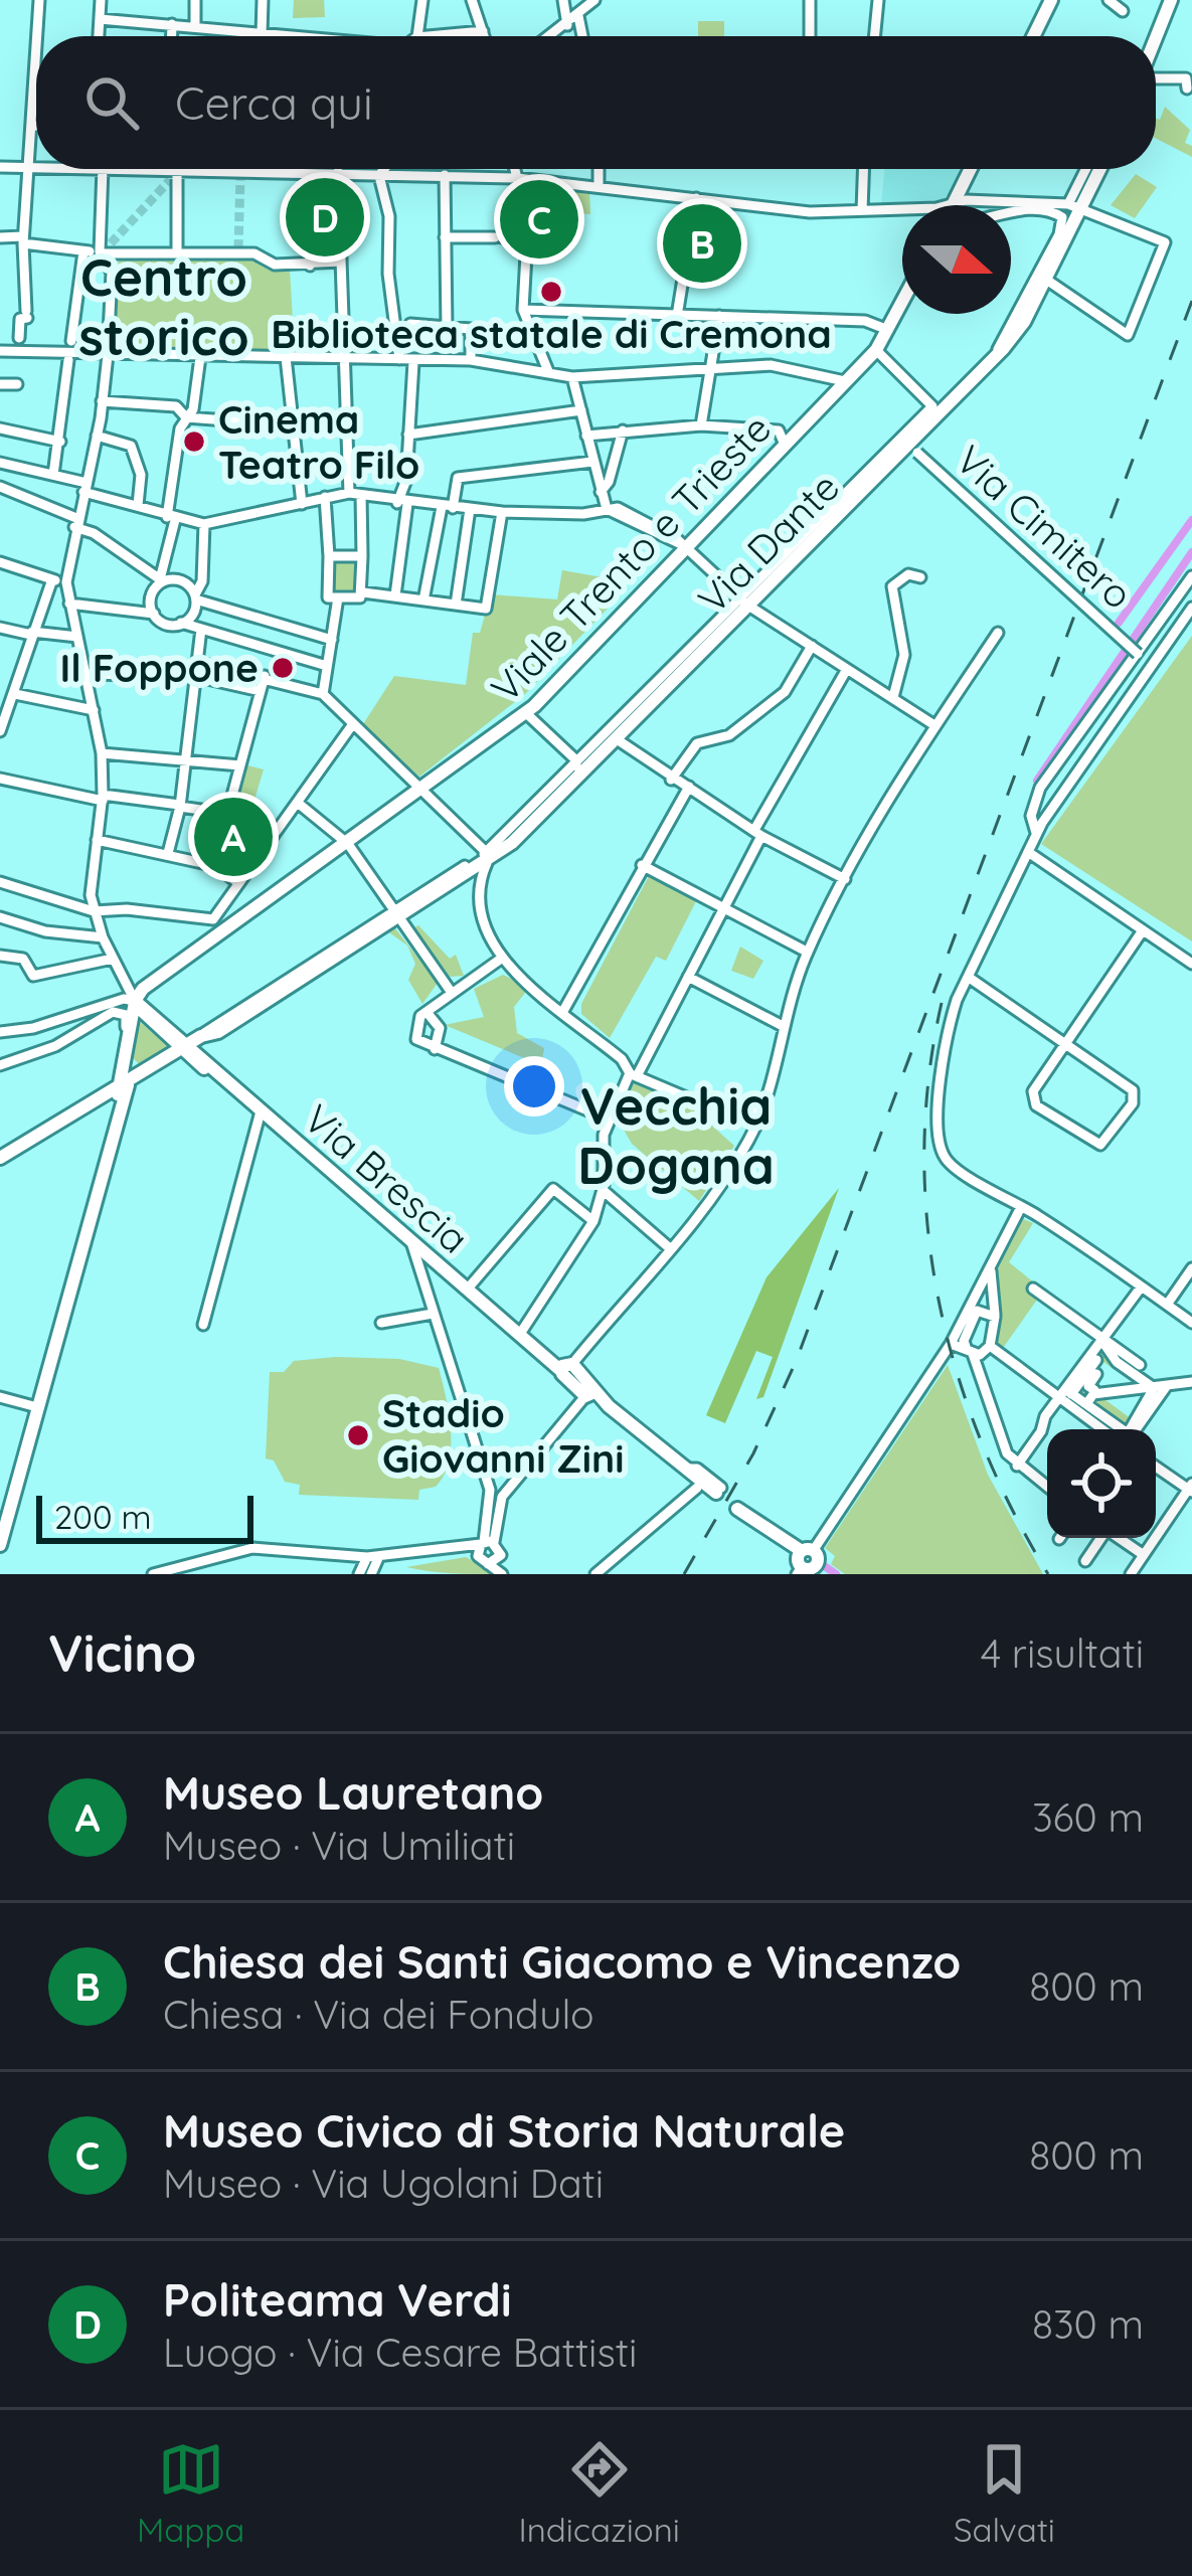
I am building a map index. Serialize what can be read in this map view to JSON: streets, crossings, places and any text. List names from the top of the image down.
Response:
{
  "streets": {
    "main road": ["Via Dante", "Viale Trento e Trieste", "Via Brescia"],
    "street": ["Via Cimitero"]
  },
  "crossings": [
    ["Via Cimitero", "Via Dante"],
    ["Via Dante", "Via Brescia"]
  ],
  "districts": ["Centro storico", "Vecchia Dogana"],
  "places": [
    "Biblioteca statale di Cremona",
    "Cinema Teatro Filo",
    "Il Foppone",
    "Stadio Giovanni Zini"
  ],
  "scale_bar": "200 m",
  "north": "right",
  "page": {
    "search": "Cerca qui",
    "pins": [
      "D",
      "C",
      "B",
      "A"
    ],
    "scale": "200 m",
    "heading": ["Vicino", "4 risultati"],
    "list": [
      {
        "mark": "A",
        "name": "Museo Lauretano",
        "note": "Museo · Via Umiliati",
        "value": "360 m"
      },
      {
        "mark": "B",
        "name": "Chiesa dei Santi Giacomo e Vincenzo",
        "note": "Chiesa · Via dei Fondulo",
        "value": "800 m"
      },
      {
        "mark": "C",
        "name": "Museo Civico di Storia Naturale",
        "note": "Museo · Via Ugolani Dati",
        "value": "800 m"
      },
      {
        "mark": "D",
        "name": "Politeama Verdi",
        "note": "Luogo · Via Cesare Battisti",
        "value": "830 m"
      }
    ],
    "nav": ["Mappa", "Indicazioni", "Salvati"]
  }
}
